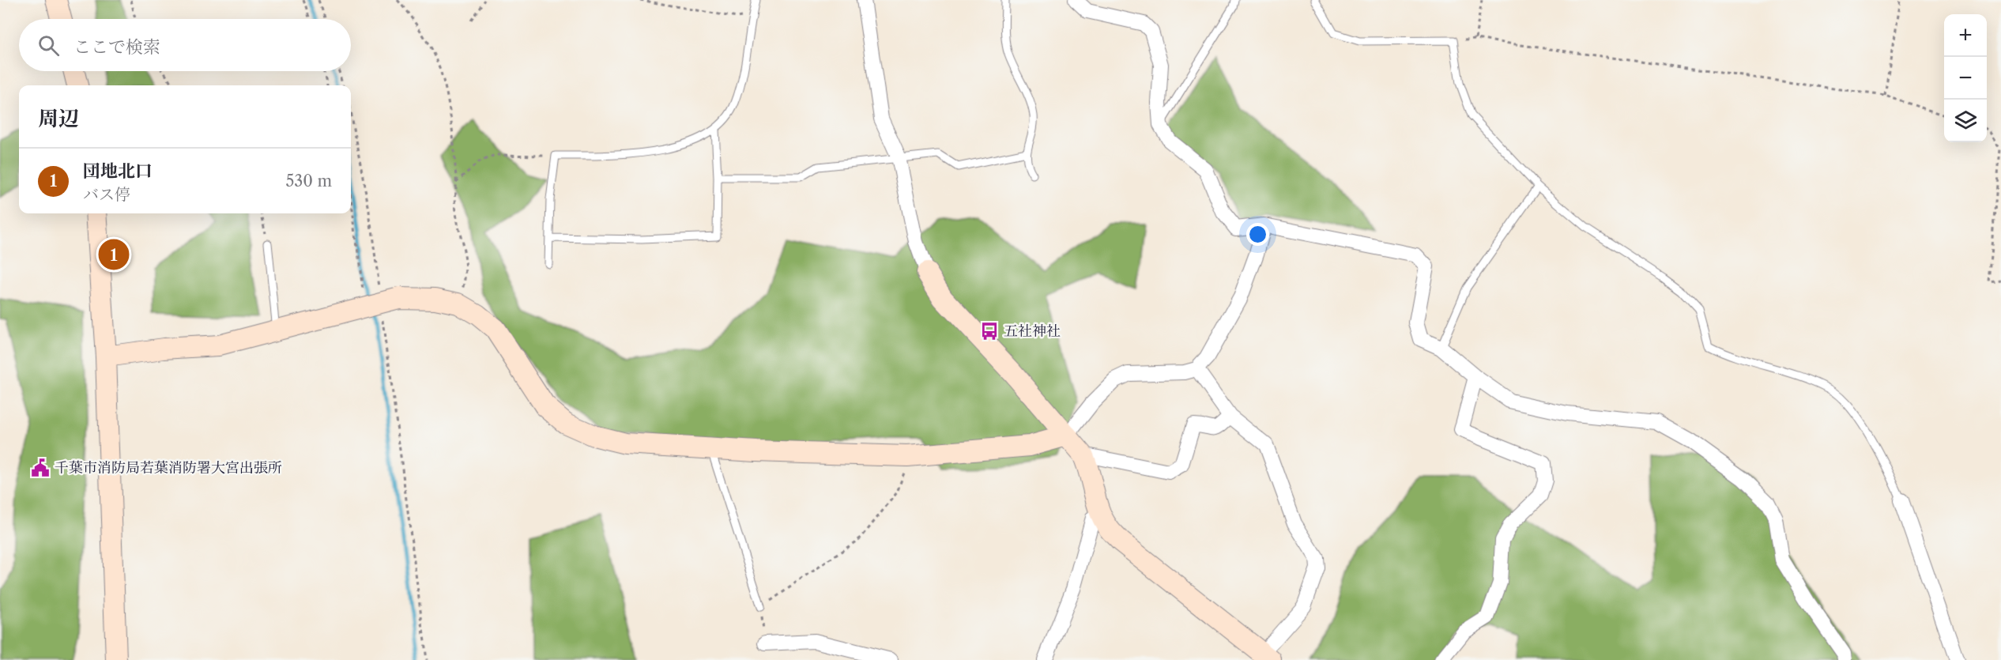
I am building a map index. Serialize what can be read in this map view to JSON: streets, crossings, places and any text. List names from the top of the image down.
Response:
{
  "places": {
    "bus stop": ["五社神社"],
    "public building": ["千葉市消防局若葉消防署大宮出張所"]
  },
  "page": {
    "map_buttons": ["+", "−"],
    "search": "ここで検索",
    "heading": "周辺",
    "list": [
      {
        "mark": "1",
        "name": "団地北口",
        "note": "バス停",
        "value": "530 m"
      }
    ],
    "pins": "1"
  }
}
